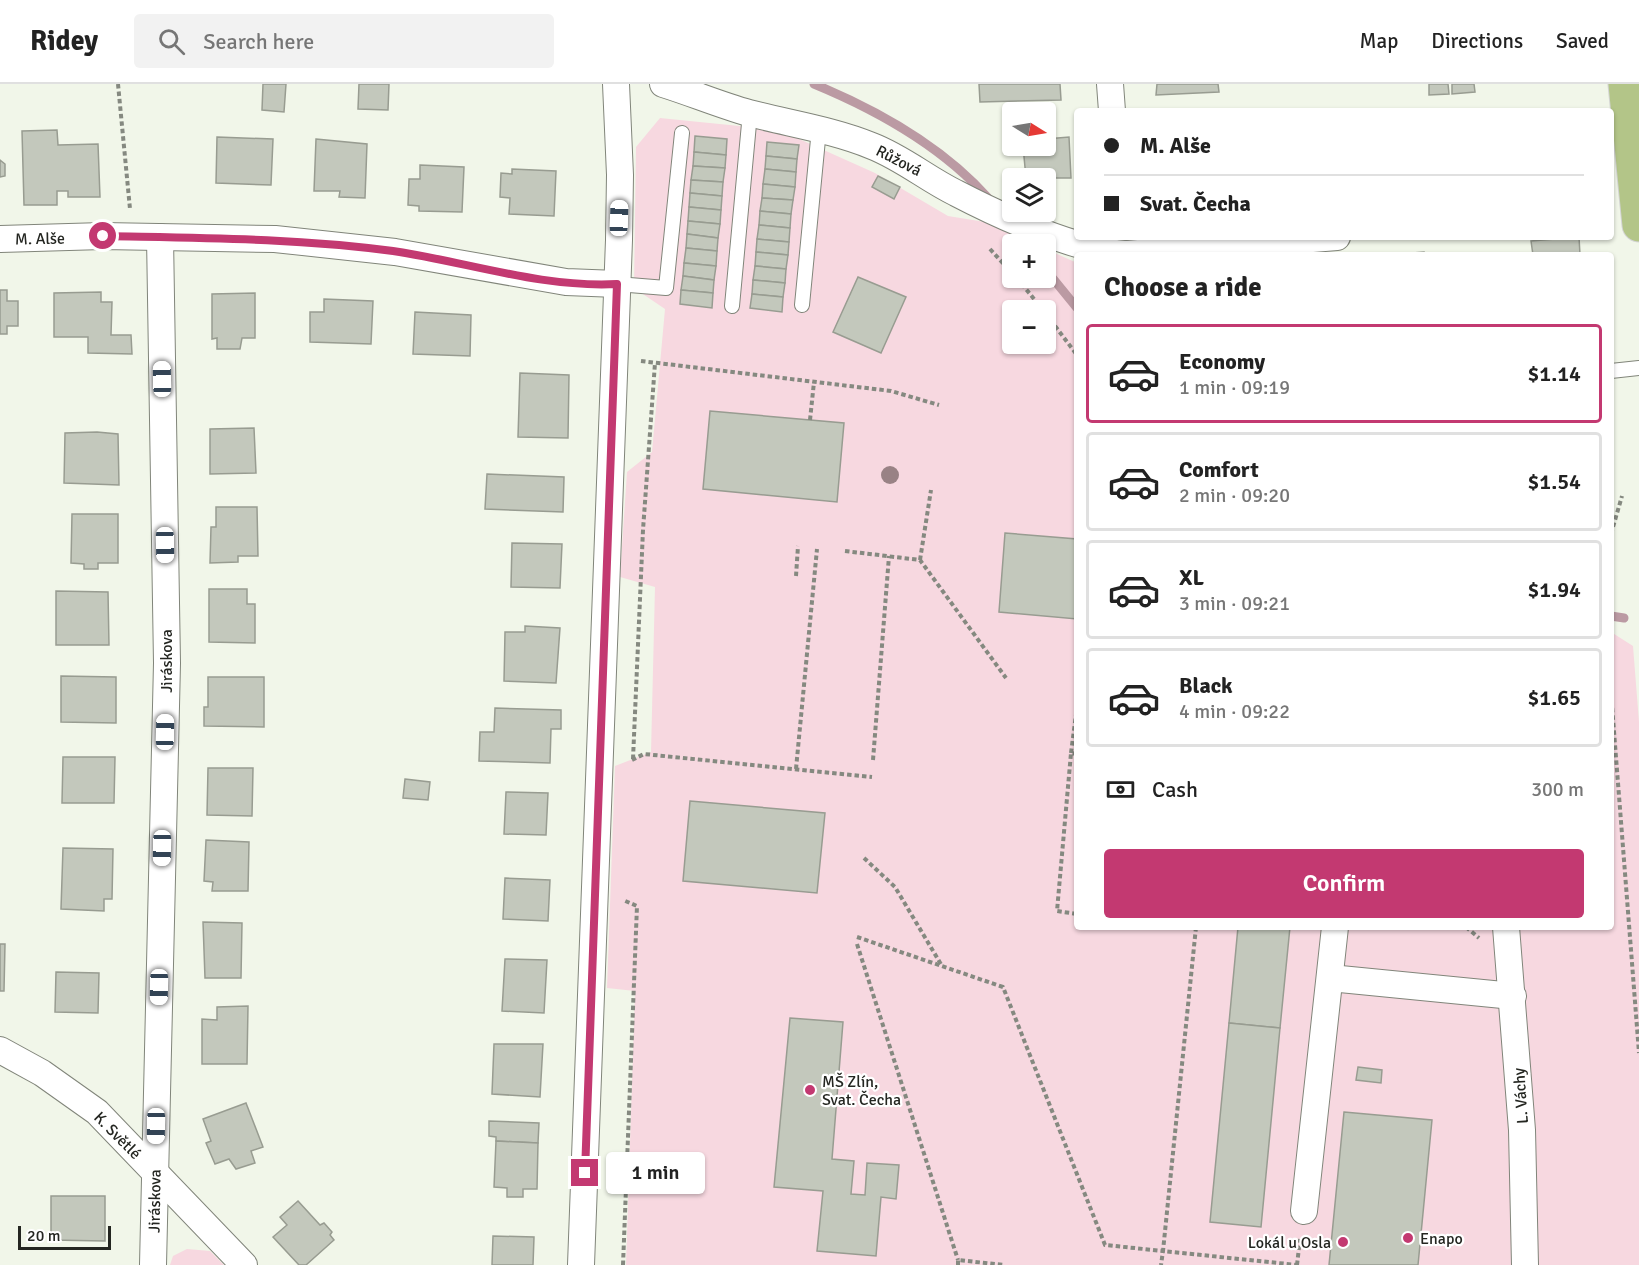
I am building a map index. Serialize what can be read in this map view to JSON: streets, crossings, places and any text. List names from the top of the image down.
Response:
{
  "streets": {
    "street": [
      "Růžová",
      "M. Alše",
      "Jiráskova",
      "L. Váchy",
      "K. Světlé"
    ]
  },
  "crossings": [
    ["M. Alše", "Jiráskova"],
    ["Jiráskova", "K. Světlé"]
  ],
  "places": ["MŠ Zlín, Svat. Čecha", "Enapo", "Lokál u Osla"],
  "scale_bar": "20 m",
  "north": "right",
  "page": {
    "header": "Ridey",
    "search": "Search here",
    "nav": ["Map", "Directions", "Saved"],
    "map_buttons": ["+", "−"],
    "banner": ["M. Alše", "Svat. Čecha"],
    "heading": "Choose a ride",
    "list": [
      {
        "name": "Economy",
        "note": "1 min · 09:19",
        "value": "$1.14"
      },
      {
        "name": "Comfort",
        "note": "2 min · 09:20",
        "value": "$1.54"
      },
      {
        "name": "XL",
        "note": "3 min · 09:21",
        "value": "$1.94"
      },
      {
        "name": "Black",
        "note": "4 min · 09:22",
        "value": "$1.65"
      }
    ],
    "pay": ["Cash", "300 m"],
    "buttons": "Confirm",
    "bubble": "1 min",
    "scale": "20 m"
  }
}
